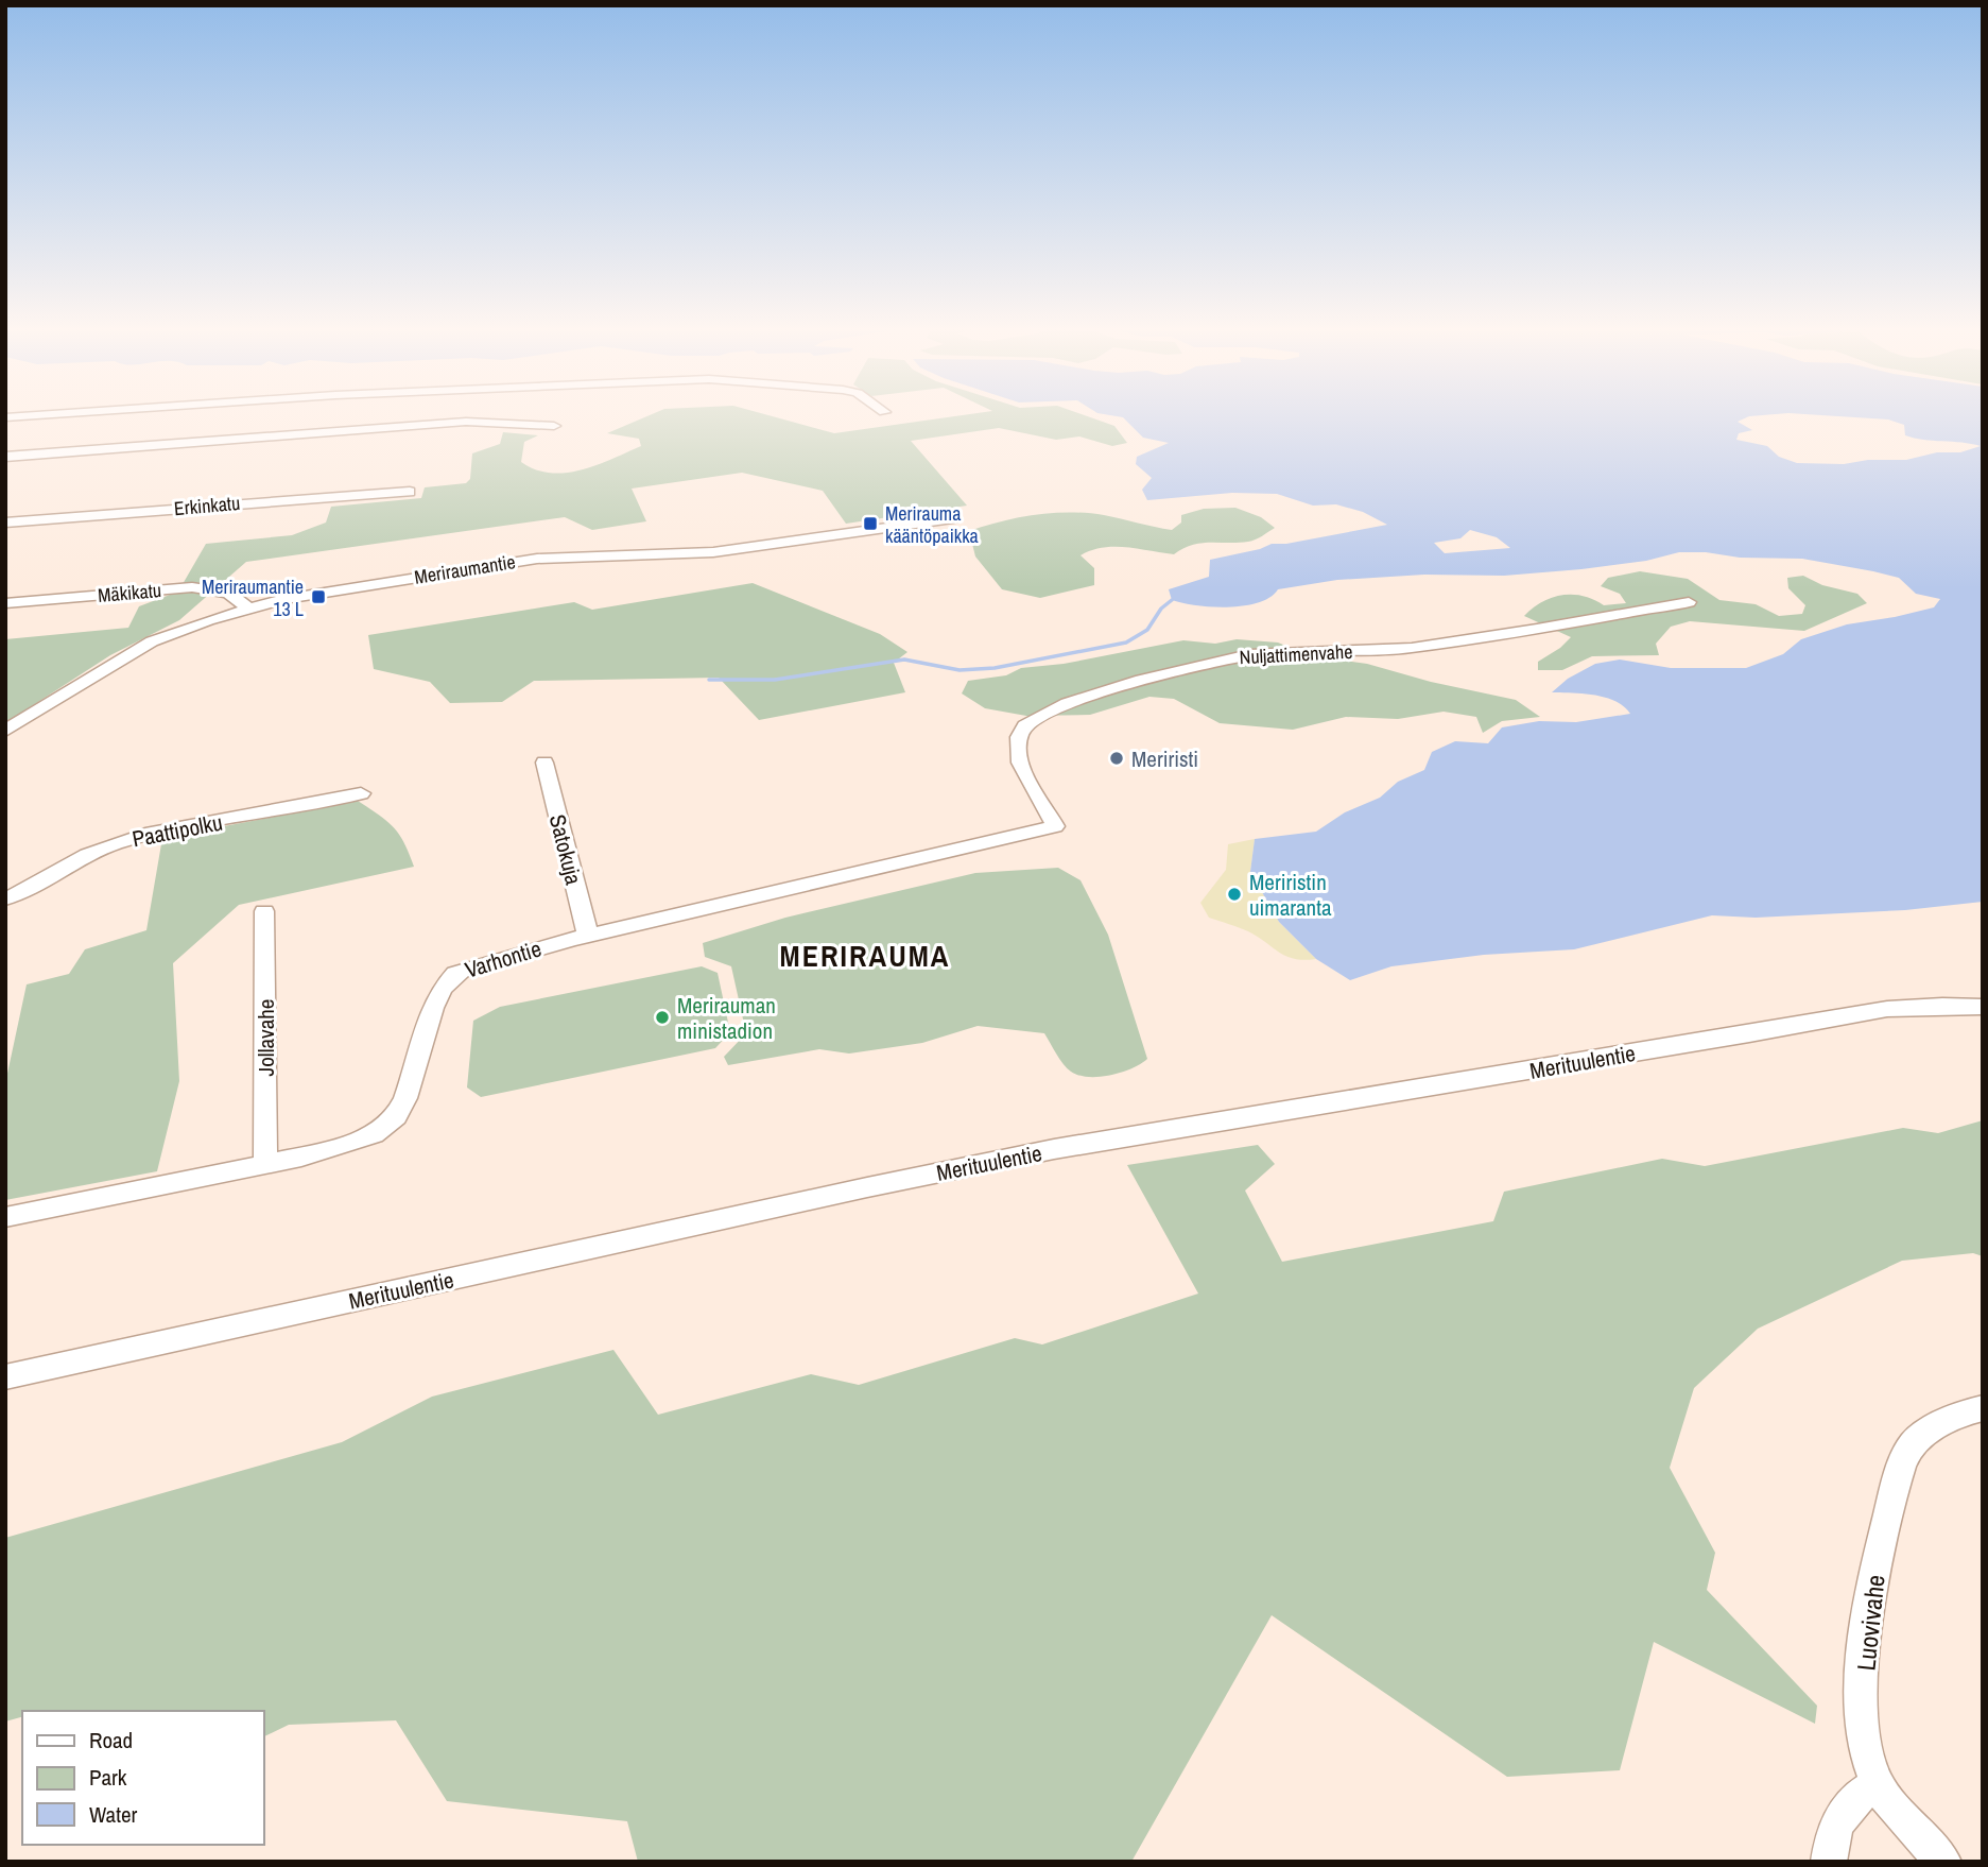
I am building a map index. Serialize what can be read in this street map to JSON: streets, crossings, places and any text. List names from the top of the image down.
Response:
{
  "streets": {
    "street": [
      "Erkinkatu",
      "Meriraumantie",
      "Mäkikatu",
      "Nuljattimenvahe",
      "Paattipolku",
      "Satokuja",
      "Varhontie",
      "Jollavahe",
      "Merituulentie",
      "Luovivahe"
    ]
  },
  "crossings": [
    ["Meriraumantie", "Mäkikatu"],
    ["Nuljattimenvahe", "Varhontie"],
    ["Satokuja", "Varhontie"],
    ["Varhontie", "Jollavahe"]
  ],
  "districts": ["MERIRAUMA"],
  "places": {
    "transit": ["Merirauma kääntöpaikka", "Meriraumantie 13 L"],
    "other": ["Meriristi", "Meriristin uimaranta", "Merirauman ministadion"]
  },
  "legend": ["Road", "Park", "Water"]
}
